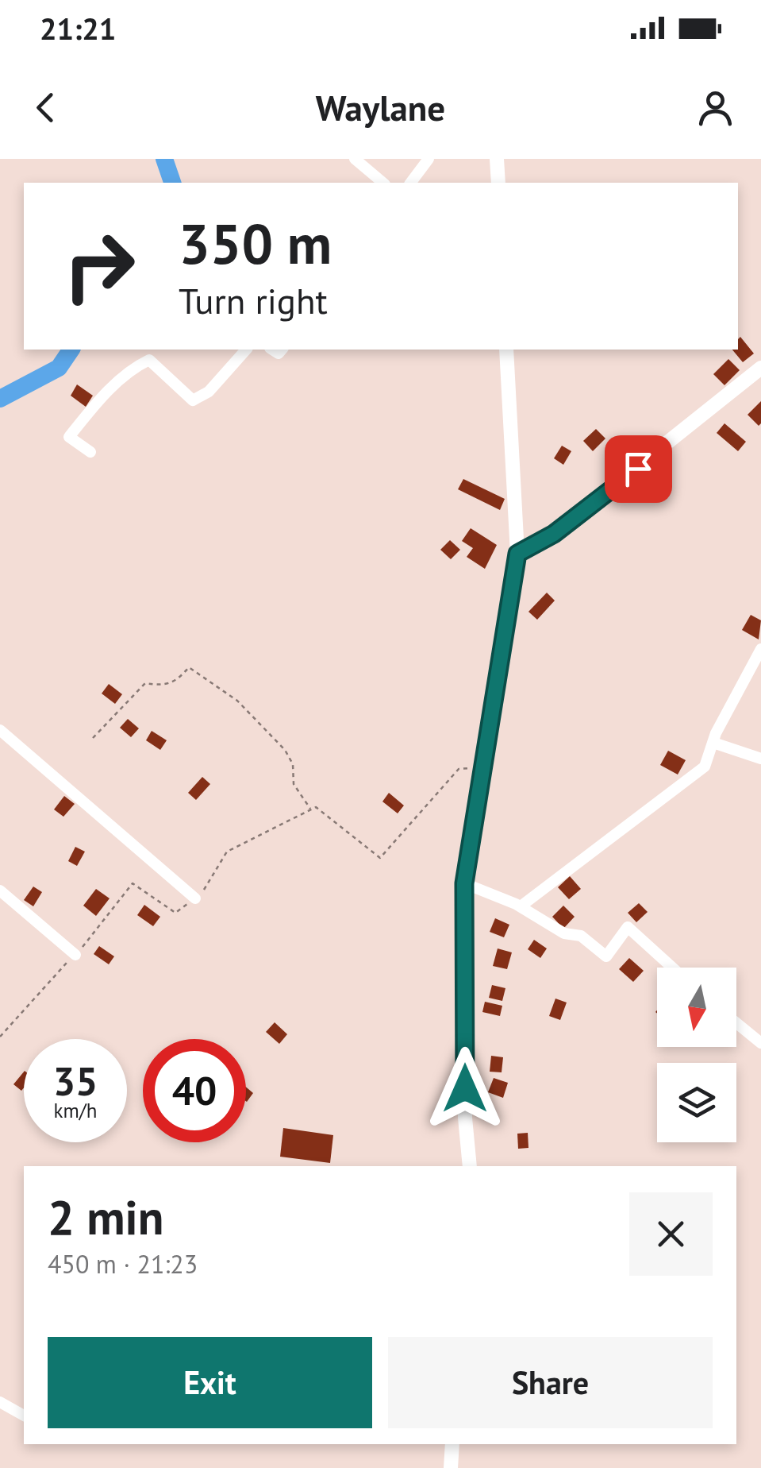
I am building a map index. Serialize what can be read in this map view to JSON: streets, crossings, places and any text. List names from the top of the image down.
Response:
{
  "north": "bottom",
  "page": {
    "status": "21:21",
    "header": "Waylane",
    "turn": ["350 m", "Turn right"],
    "speed": "35 km/h",
    "limit": "40",
    "heading": ["2 min", "450 m · 21:23"],
    "buttons": ["Exit", "Share"]
  }
}
